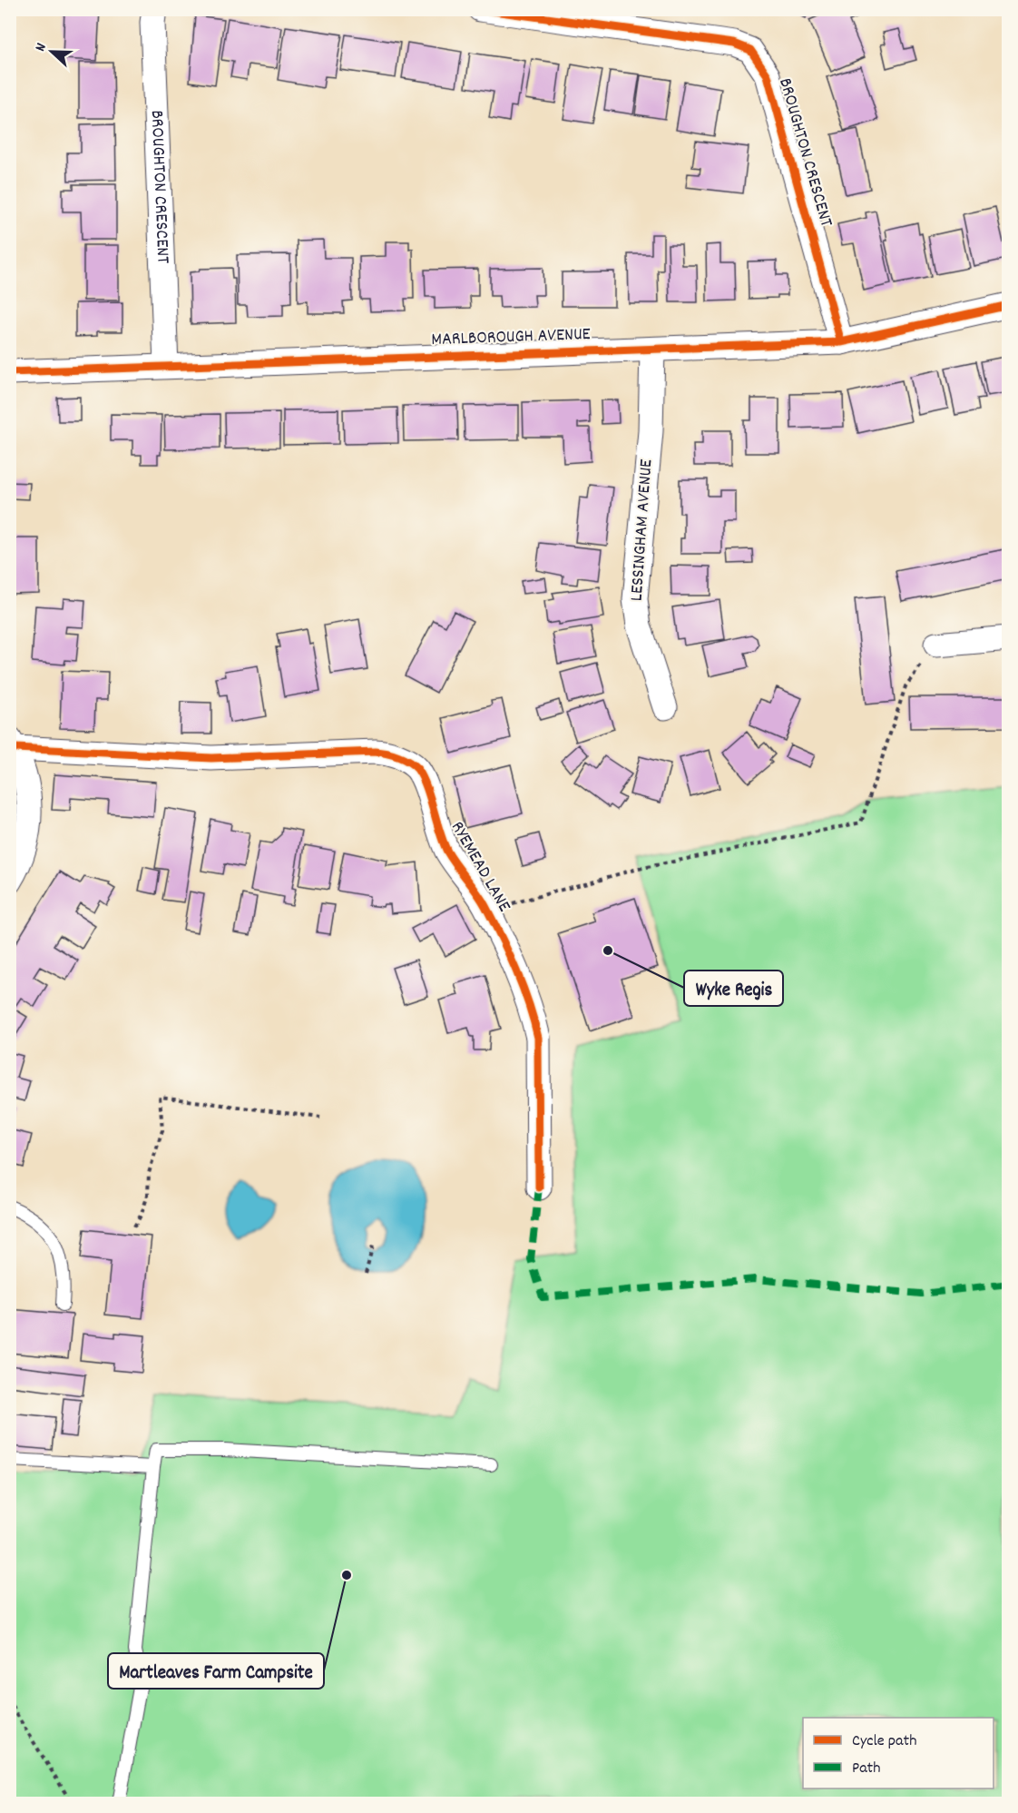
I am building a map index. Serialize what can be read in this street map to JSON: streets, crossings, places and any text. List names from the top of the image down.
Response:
{
  "streets": {
    "street": [
      "BROUGHTON CRESCENT",
      "MARLBOROUGH AVENUE",
      "LESSINGHAM AVENUE",
      "RYEMEAD LANE"
    ]
  },
  "crossings": [
    ["BROUGHTON CRESCENT", "MARLBOROUGH AVENUE"],
    ["MARLBOROUGH AVENUE", "LESSINGHAM AVENUE"]
  ],
  "places": ["Wyke Regis", "Martleaves Farm Campsite"],
  "legend": ["Cycle path", "Path"],
  "north": "left"
}
